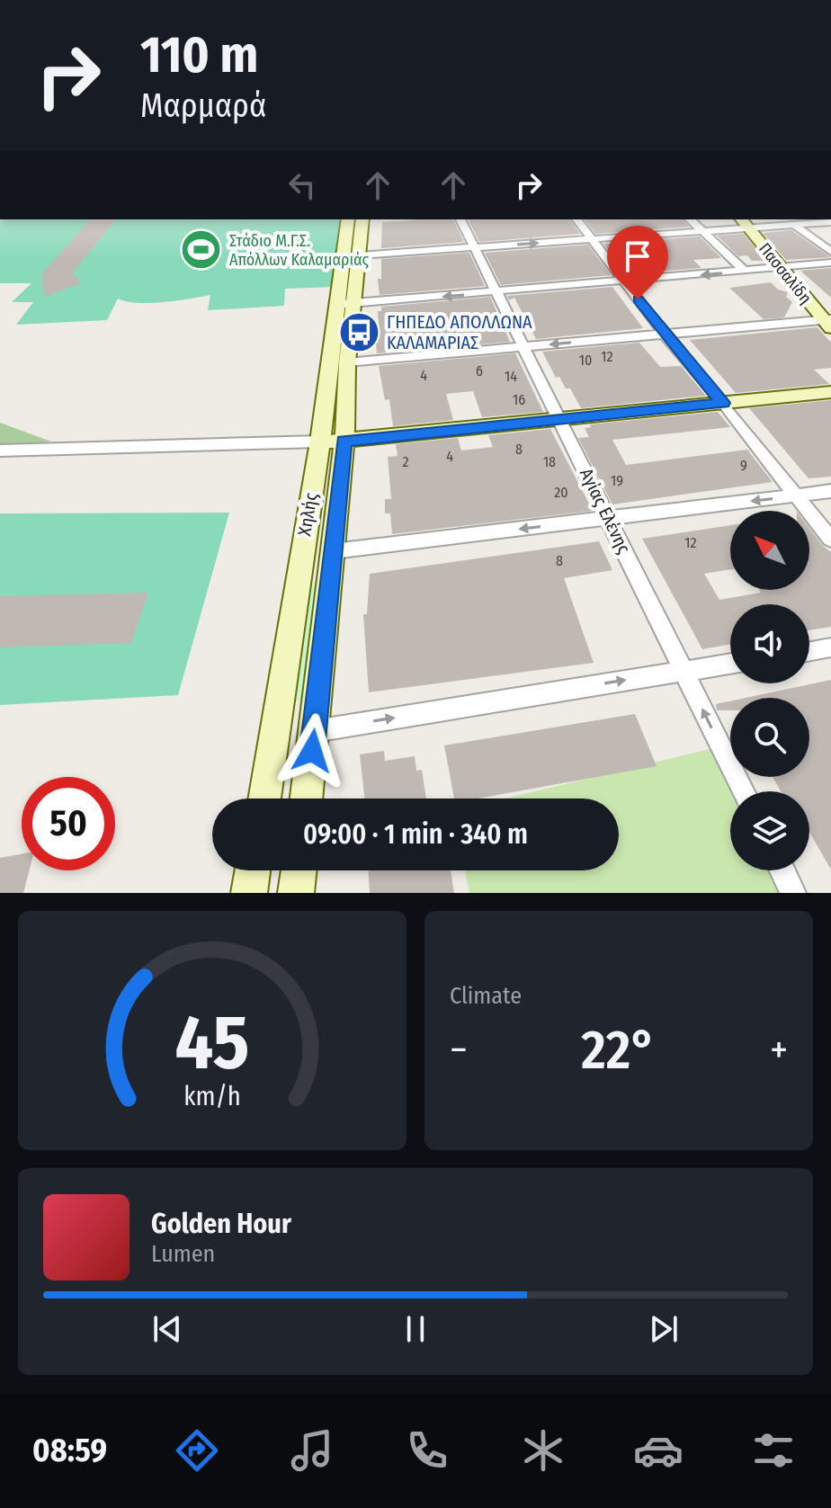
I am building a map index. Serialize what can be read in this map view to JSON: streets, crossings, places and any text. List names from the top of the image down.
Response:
{
  "streets": {
    "main road": ["Πασσαλίδη", "Χηλής"],
    "street": ["Αγίας Ελένης"]
  },
  "places": {
    "sports": ["Στάδιο Μ.Γ.Σ. Απόλλων Καλαμαριάς"],
    "bus stop": ["ΓΗΠΕΔΟ ΑΠΟΛΛΩΝΑ ΚΑΛΑΜΑΡΙΑΣ"]
  },
  "house_numbers": [
    "12",
    "10",
    "6",
    "4",
    "14",
    "16",
    "8",
    "4",
    "2",
    "18",
    "9",
    "19",
    "20",
    "12",
    "8"
  ],
  "north": "top left",
  "page": {
    "turn": ["110 m", "Μαρμαρά"],
    "limit": "50",
    "trip": "09:00 · 1 min · 340 m",
    "tile": "Climate",
    "heat": ["−", "22°", "+"],
    "song": ["Golden Hour", "Lumen"],
    "tabs": "08:59",
    "gauge": ["45", "km/h"]
  }
}
